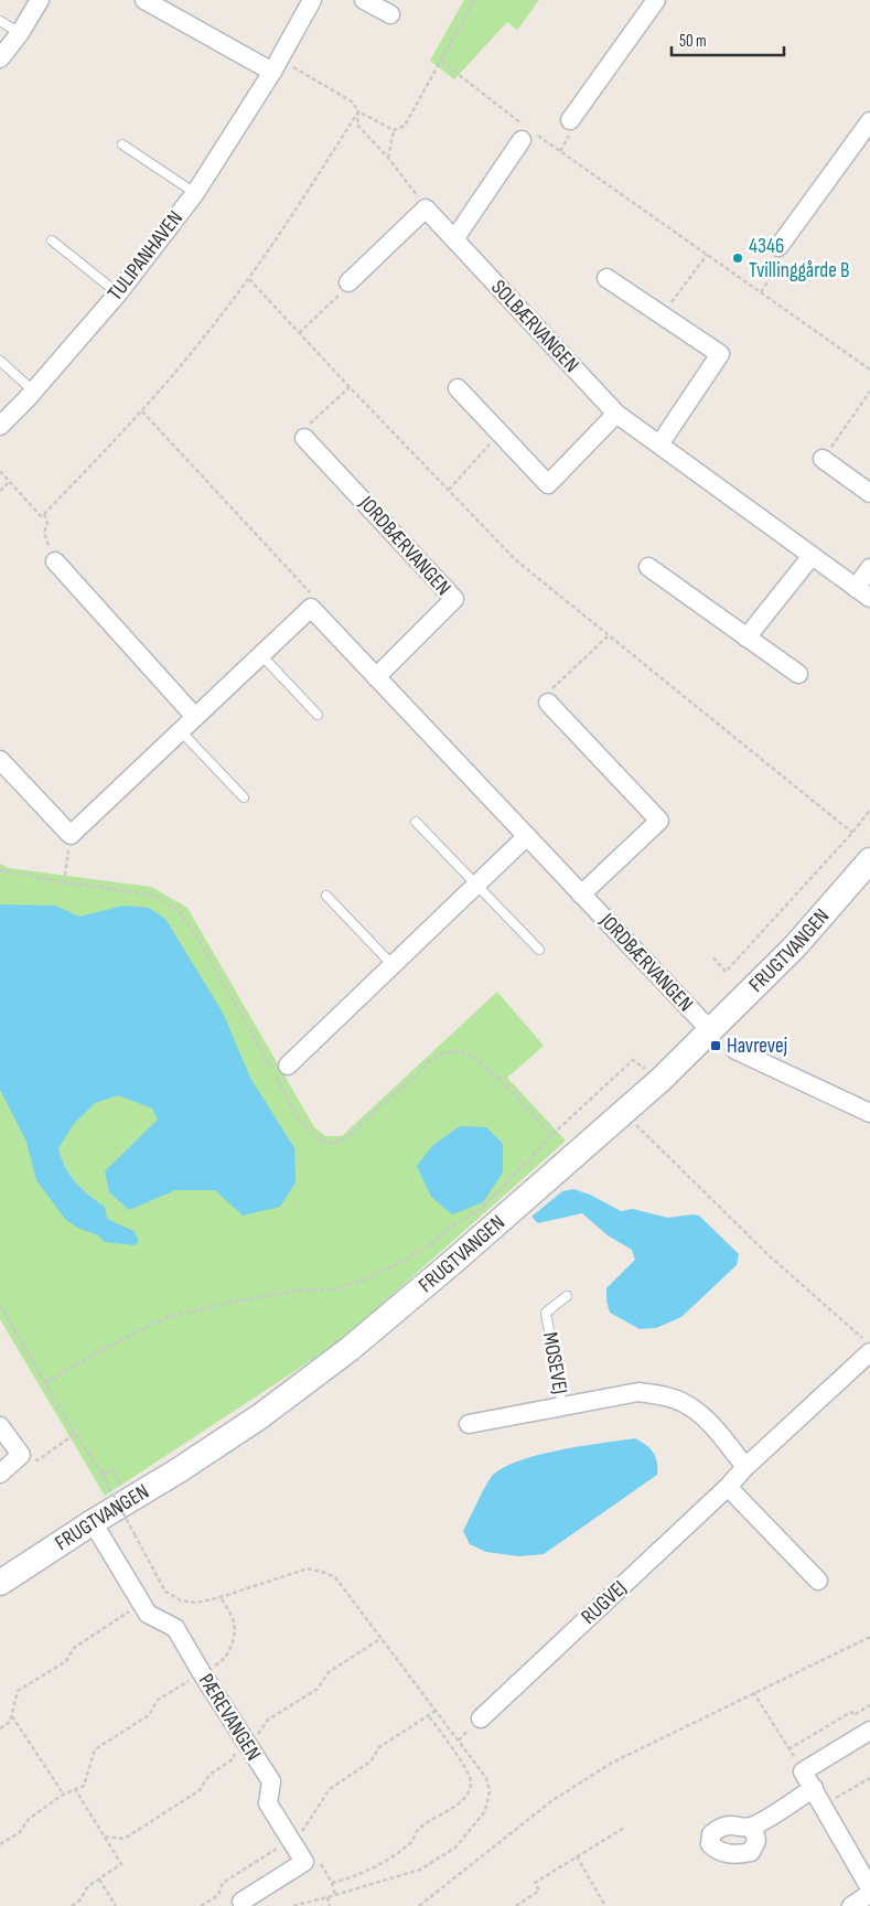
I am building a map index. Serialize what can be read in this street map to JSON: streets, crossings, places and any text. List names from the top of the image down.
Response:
{
  "streets": {
    "street": [
      "TULIPANHAVEN",
      "SOLBÆRVANGEN",
      "JORDBÆRVANGEN",
      "FRUGTVANGEN",
      "MOSEVEJ",
      "RUGVEJ",
      "PÆREVANGEN"
    ]
  },
  "crossings": [
    ["JORDBÆRVANGEN", "FRUGTVANGEN"],
    ["FRUGTVANGEN", "PÆREVANGEN"],
    ["MOSEVEJ", "RUGVEJ"]
  ],
  "places": {
    "other": ["4346 Tvillinggårde B"],
    "transit": ["Havrevej"]
  },
  "scale_bar": "50 m"
}
